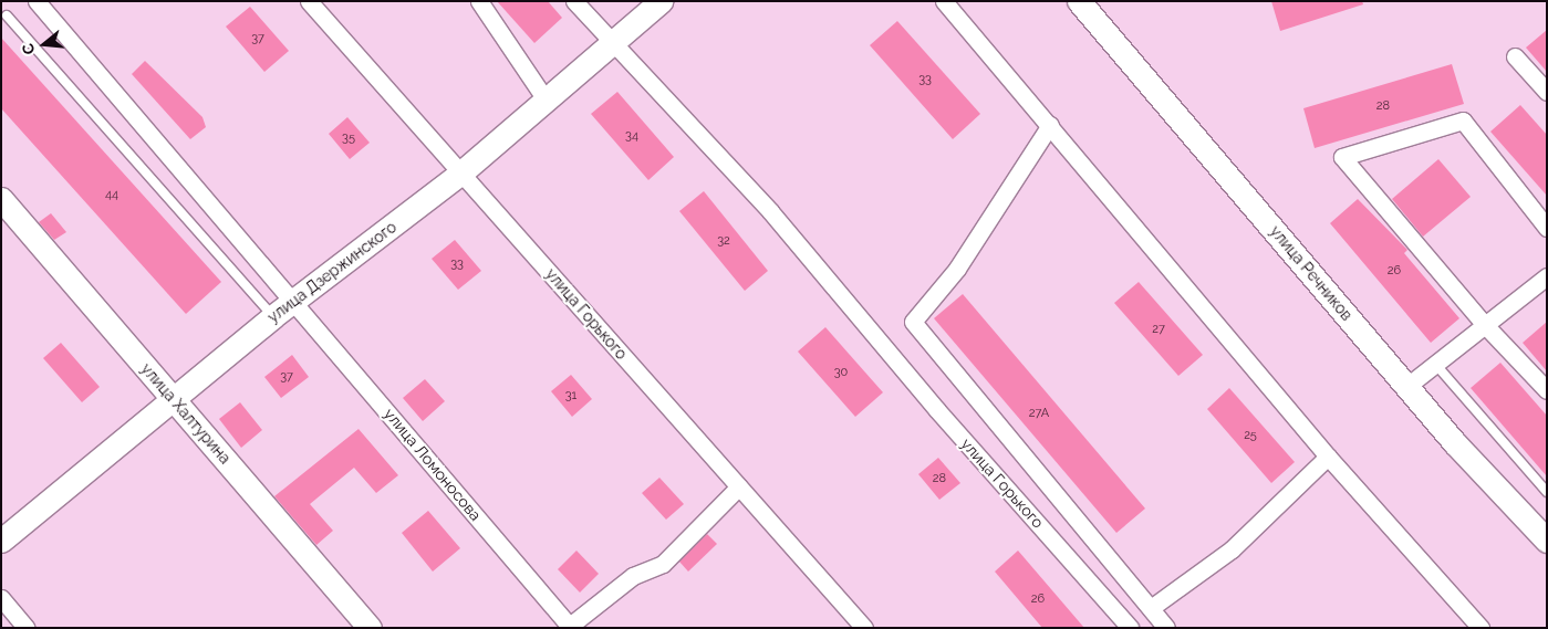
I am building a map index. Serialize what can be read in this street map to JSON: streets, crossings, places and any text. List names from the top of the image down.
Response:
{
  "streets": {
    "street": [
      "улица Дзержинского",
      "улица Речников",
      "улица Горького",
      "улица Халтурина",
      "улица Ломоносова"
    ]
  },
  "crossings": [
    ["улица Дзержинского", "улица Горького"],
    ["улица Дзержинского", "улица Халтурина"],
    ["улица Дзержинского", "улица Ломоносова"]
  ],
  "house_numbers": [
    "37",
    "33",
    "28",
    "34",
    "35",
    "44",
    "32",
    "33",
    "26",
    "27",
    "30",
    "37",
    "31",
    "27А",
    "25",
    "28",
    "26"
  ],
  "north": "left"
}
